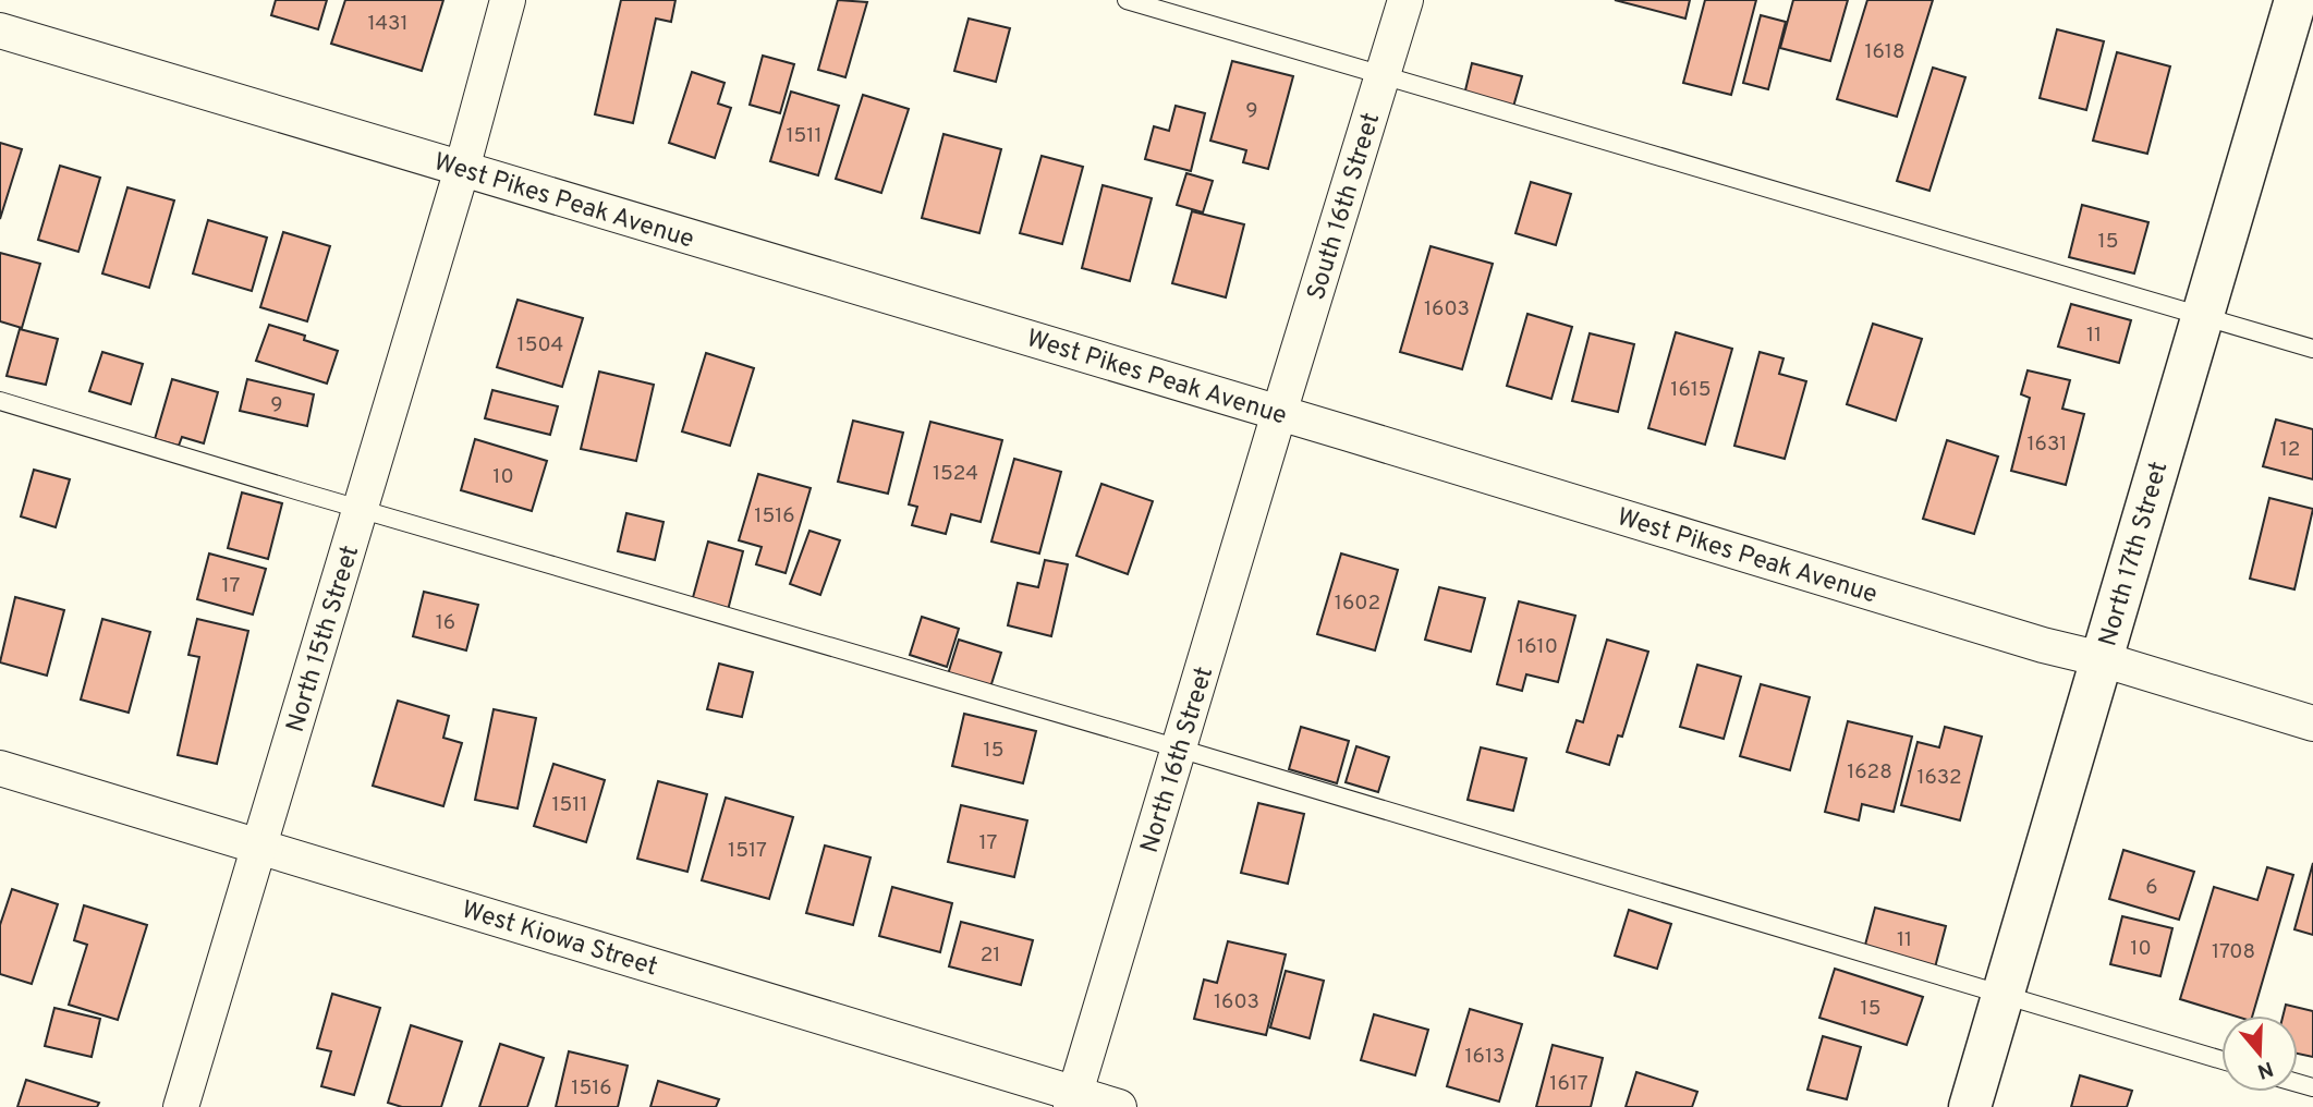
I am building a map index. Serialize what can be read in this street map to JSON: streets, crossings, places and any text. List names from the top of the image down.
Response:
{
  "streets": {
    "street": [
      "West Pikes Peak Avenue",
      "South 16th Street",
      "North 17th Street",
      "North 15th Street",
      "North 16th Street",
      "West Kiowa Street"
    ]
  },
  "crossings": [
    ["West Pikes Peak Avenue", "South 16th Street"],
    ["West Pikes Peak Avenue", "North 17th Street"],
    ["West Pikes Peak Avenue", "North 15th Street"],
    ["West Pikes Peak Avenue", "North 16th Street"],
    ["South 16th Street", "North 16th Street"],
    ["North 15th Street", "West Kiowa Street"],
    ["North 16th Street", "West Kiowa Street"]
  ],
  "house_numbers": [
    "1431",
    "1618",
    "9",
    "1511",
    "15",
    "1603",
    "11",
    "1504",
    "1615",
    "9",
    "1631",
    "12",
    "1524",
    "10",
    "1516",
    "17",
    "1602",
    "16",
    "1610",
    "15",
    "1628",
    "1632",
    "1511",
    "17",
    "1517",
    "6",
    "11",
    "10",
    "1708",
    "21",
    "1603",
    "15",
    "1613",
    "1617",
    "1516"
  ],
  "north": "bottom"
}
